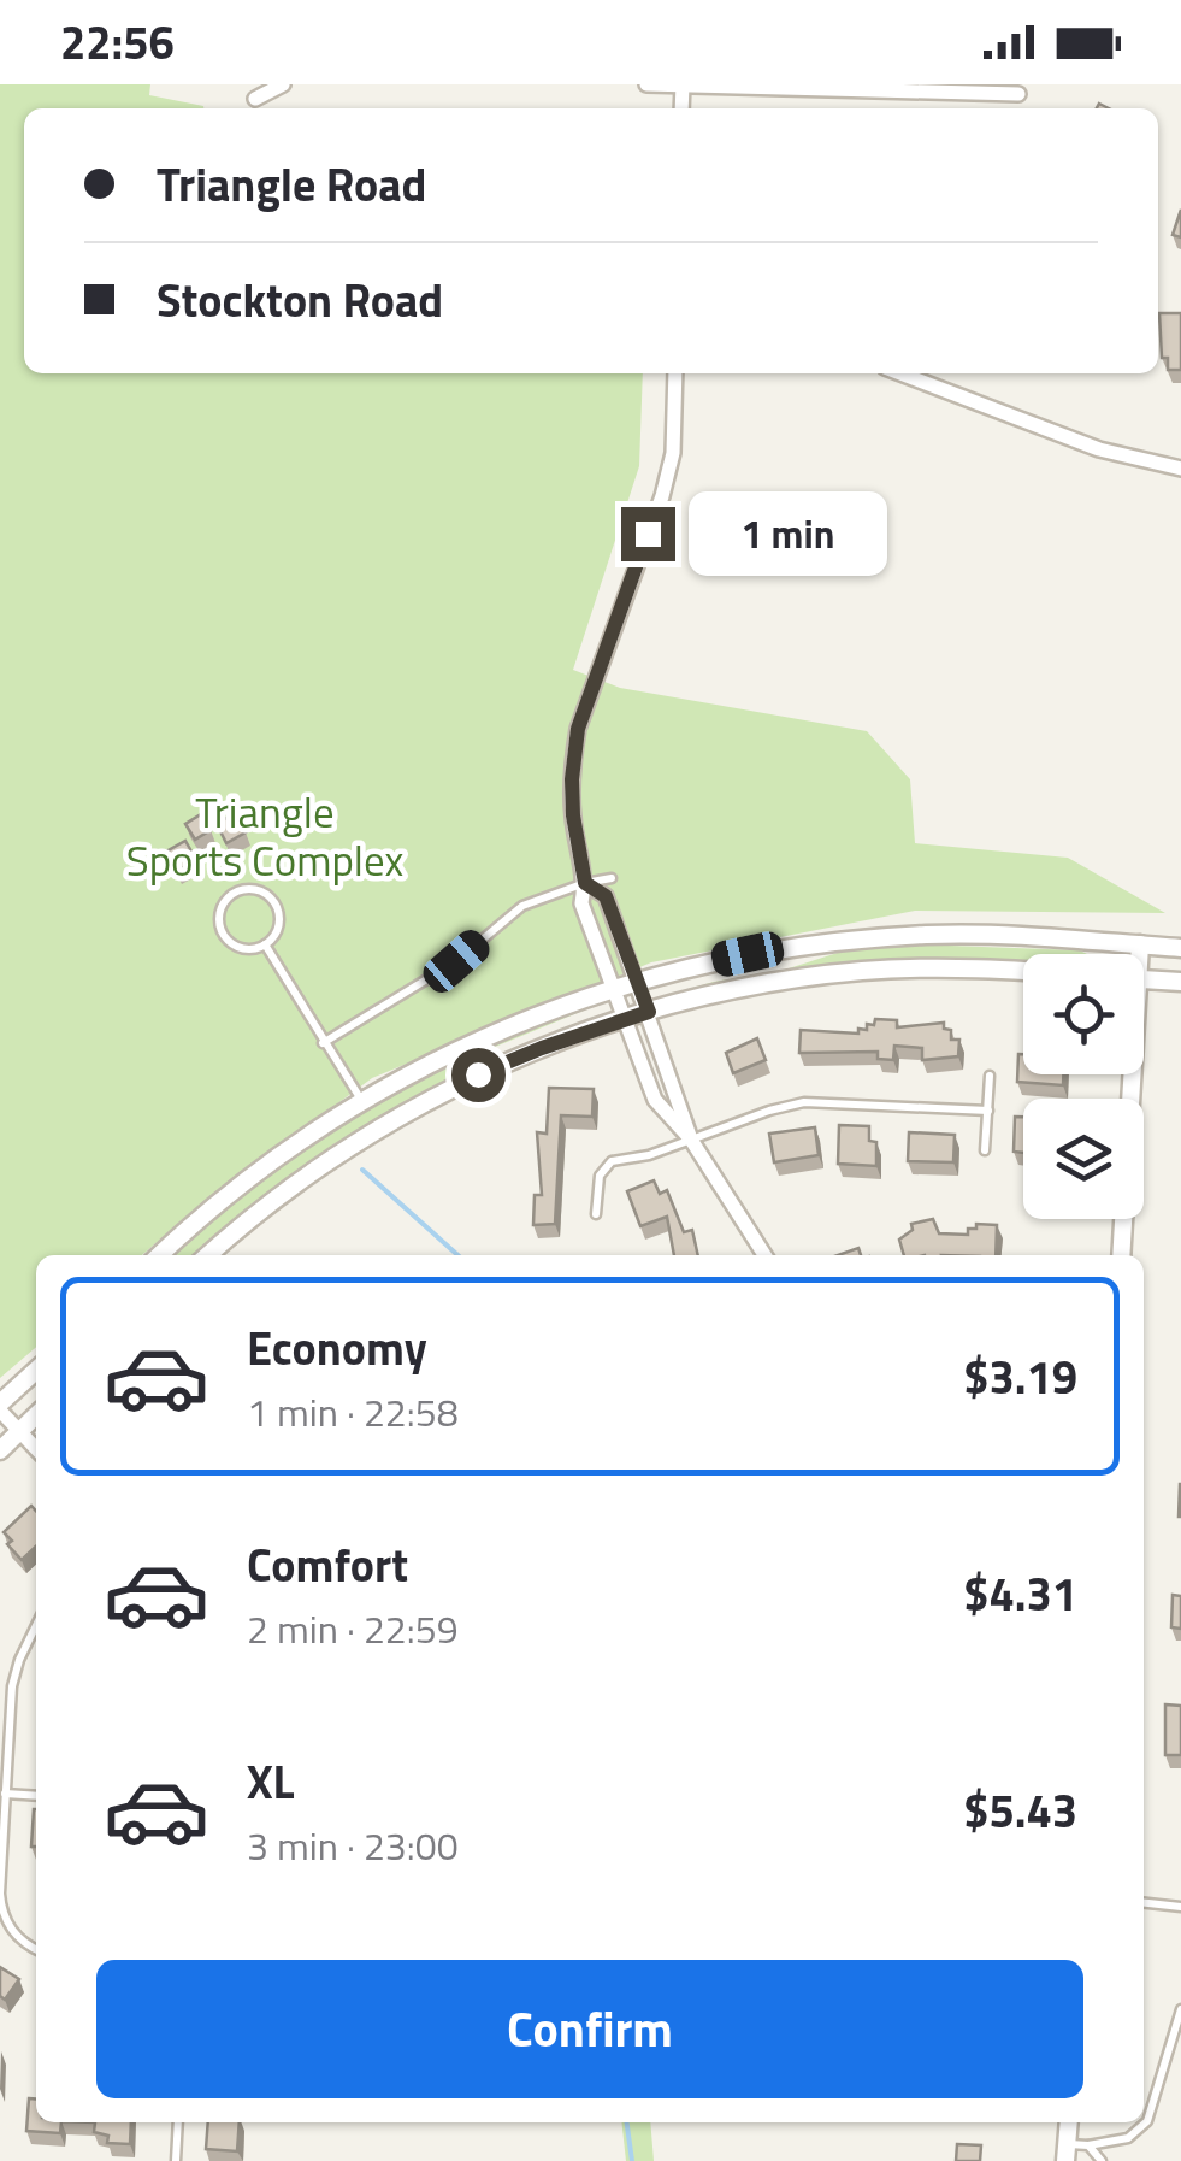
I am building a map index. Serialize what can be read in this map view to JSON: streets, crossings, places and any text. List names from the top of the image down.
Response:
{
  "parks": ["Triangle Sports Complex"],
  "page": {
    "status": "22:56",
    "banner": ["Triangle Road", "Stockton Road"],
    "bubble": "1 min",
    "list": [
      {
        "name": "Economy",
        "note": "1 min · 22:58",
        "value": "$3.19"
      },
      {
        "name": "Comfort",
        "note": "2 min · 22:59",
        "value": "$4.31"
      },
      {
        "name": "XL",
        "note": "3 min · 23:00",
        "value": "$5.43"
      }
    ],
    "buttons": "Confirm"
  }
}
